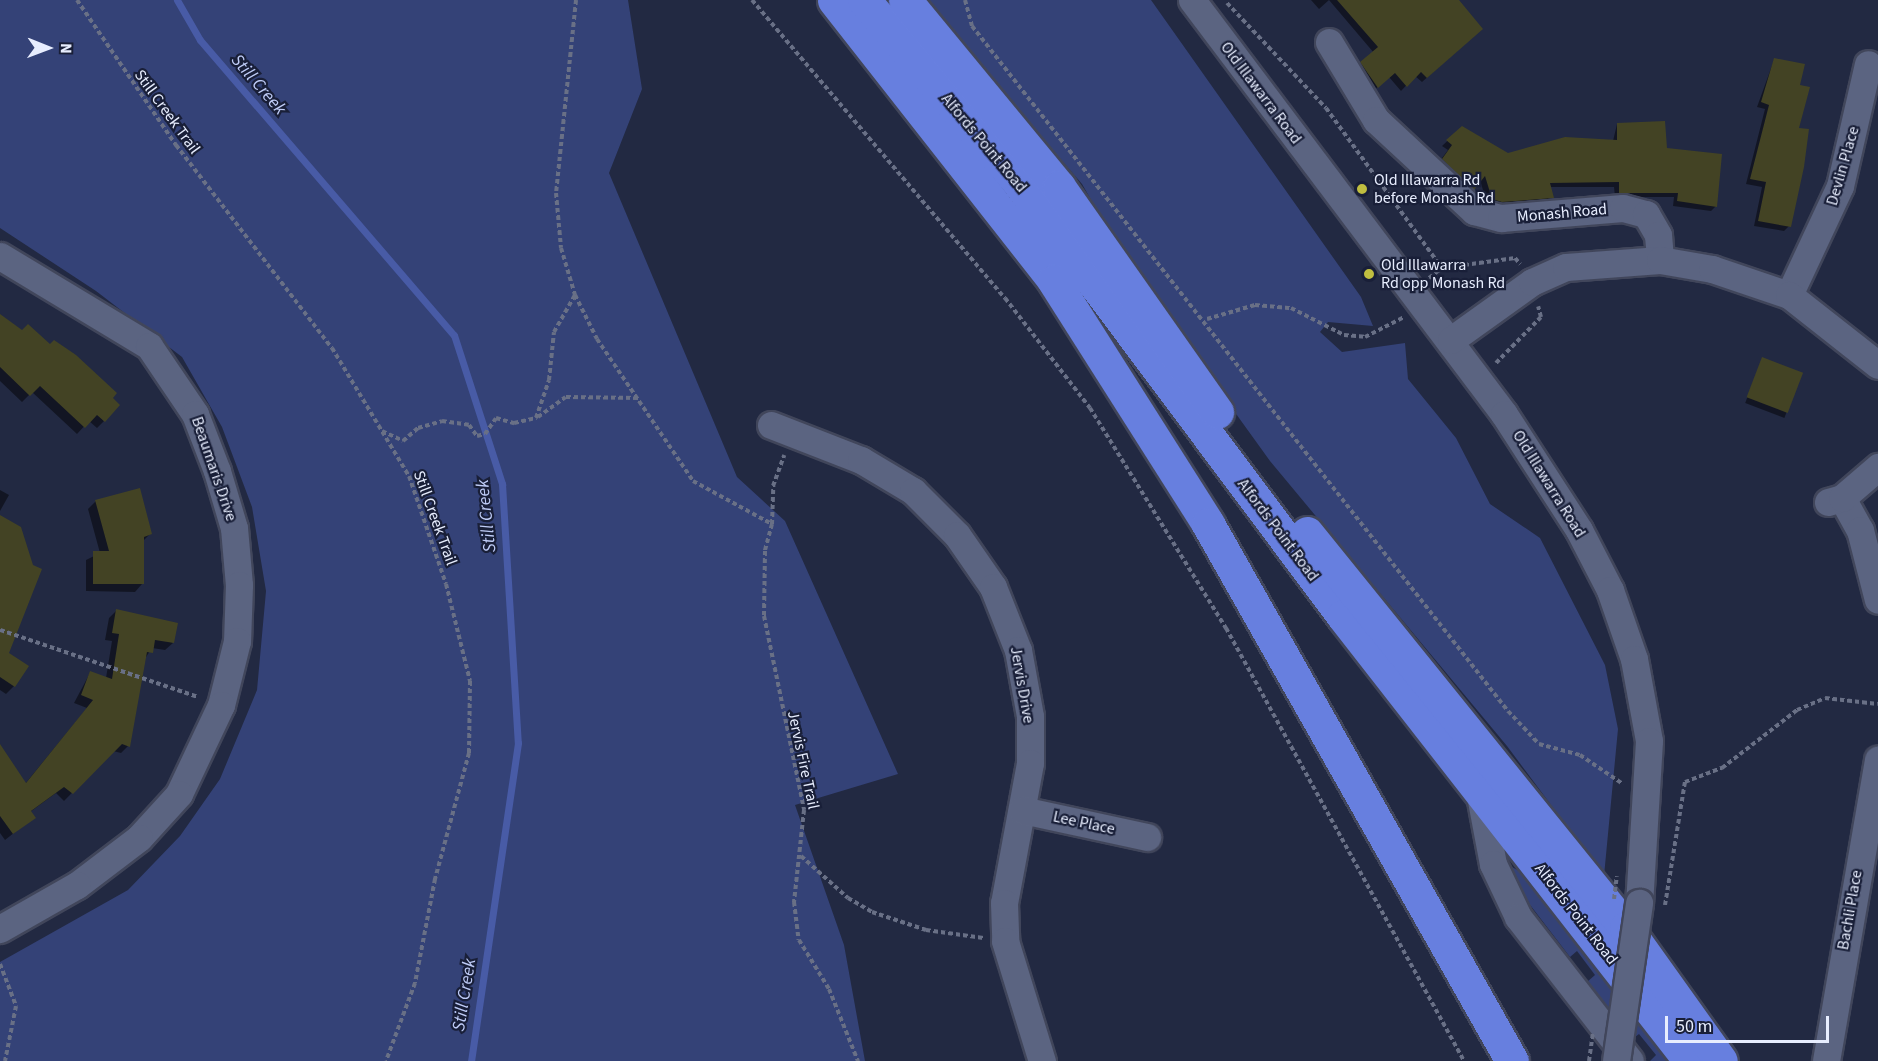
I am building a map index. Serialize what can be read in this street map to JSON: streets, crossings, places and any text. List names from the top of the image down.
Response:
{
  "streets": {
    "highway": ["Alfords Point Road"],
    "street": [
      "Old Illawarra Road",
      "Devlin Place",
      "Monash Road",
      "Beaumaris Drive",
      "Jervis Drive",
      "Lee Place",
      "Bachli Place"
    ],
    "path": ["Still Creek Trail", "Jervis Fire Trail"]
  },
  "crossings": [
    ["Jervis Drive", "Jervis Fire Trail"],
    ["Jervis Drive", "Lee Place"]
  ],
  "water": ["Still Creek"],
  "places": ["Old Illawarra Rd before Monash Rd", "Old Illawarra Rd opp Monash Rd"],
  "scale_bar": "50 m",
  "north": "right"
}
